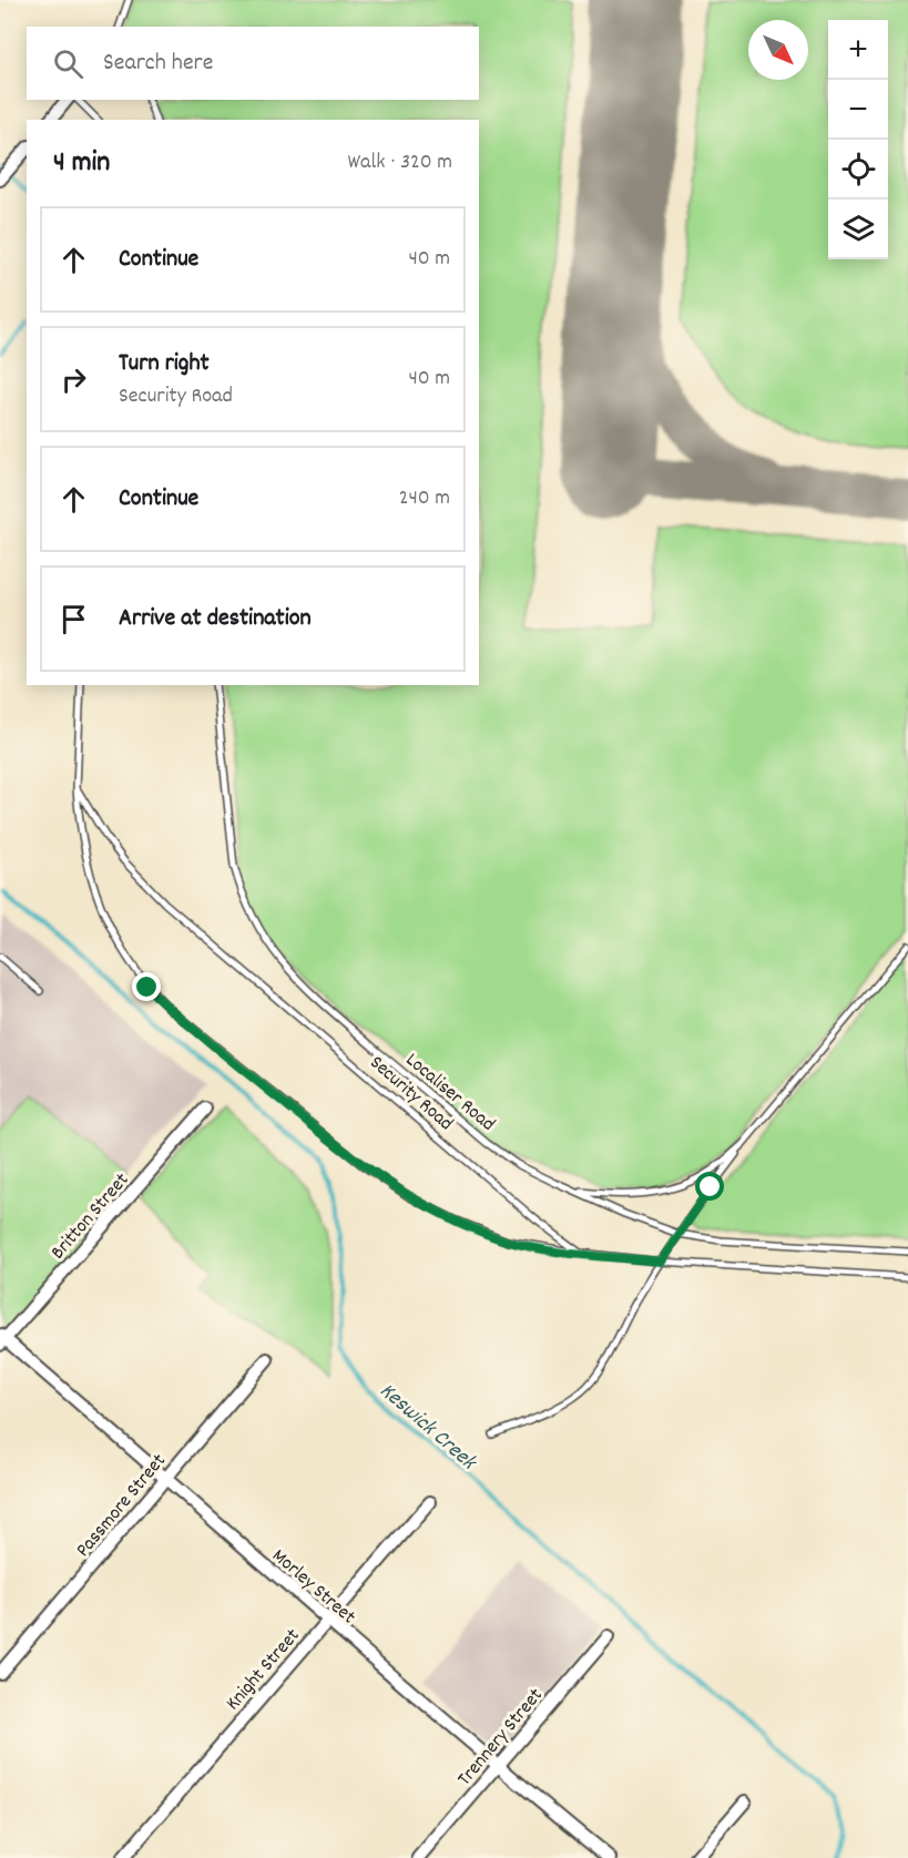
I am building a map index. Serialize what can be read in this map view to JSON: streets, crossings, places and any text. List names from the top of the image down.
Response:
{
  "streets": {
    "street": [
      "Britton Street",
      "Passmore Street",
      "Morley Street",
      "Knight Street",
      "Trennery Street"
    ],
    "lane": ["Localiser Road", "Security Road"]
  },
  "crossings": [
    ["Britton Street", "Morley Street"],
    ["Passmore Street", "Morley Street"],
    ["Morley Street", "Knight Street"],
    ["Morley Street", "Trennery Street"]
  ],
  "water": ["Keswick Creek"],
  "north": "bottom right",
  "page": {
    "map_buttons": ["+", "−"],
    "search": "Search here",
    "heading": ["4 min", "Walk · 320 m"],
    "list": [
      ["Continue", "40 m"],
      ["Turn right", "Security Road", "40 m"],
      ["Continue", "240 m"],
      "Arrive at destination"
    ]
  }
}
